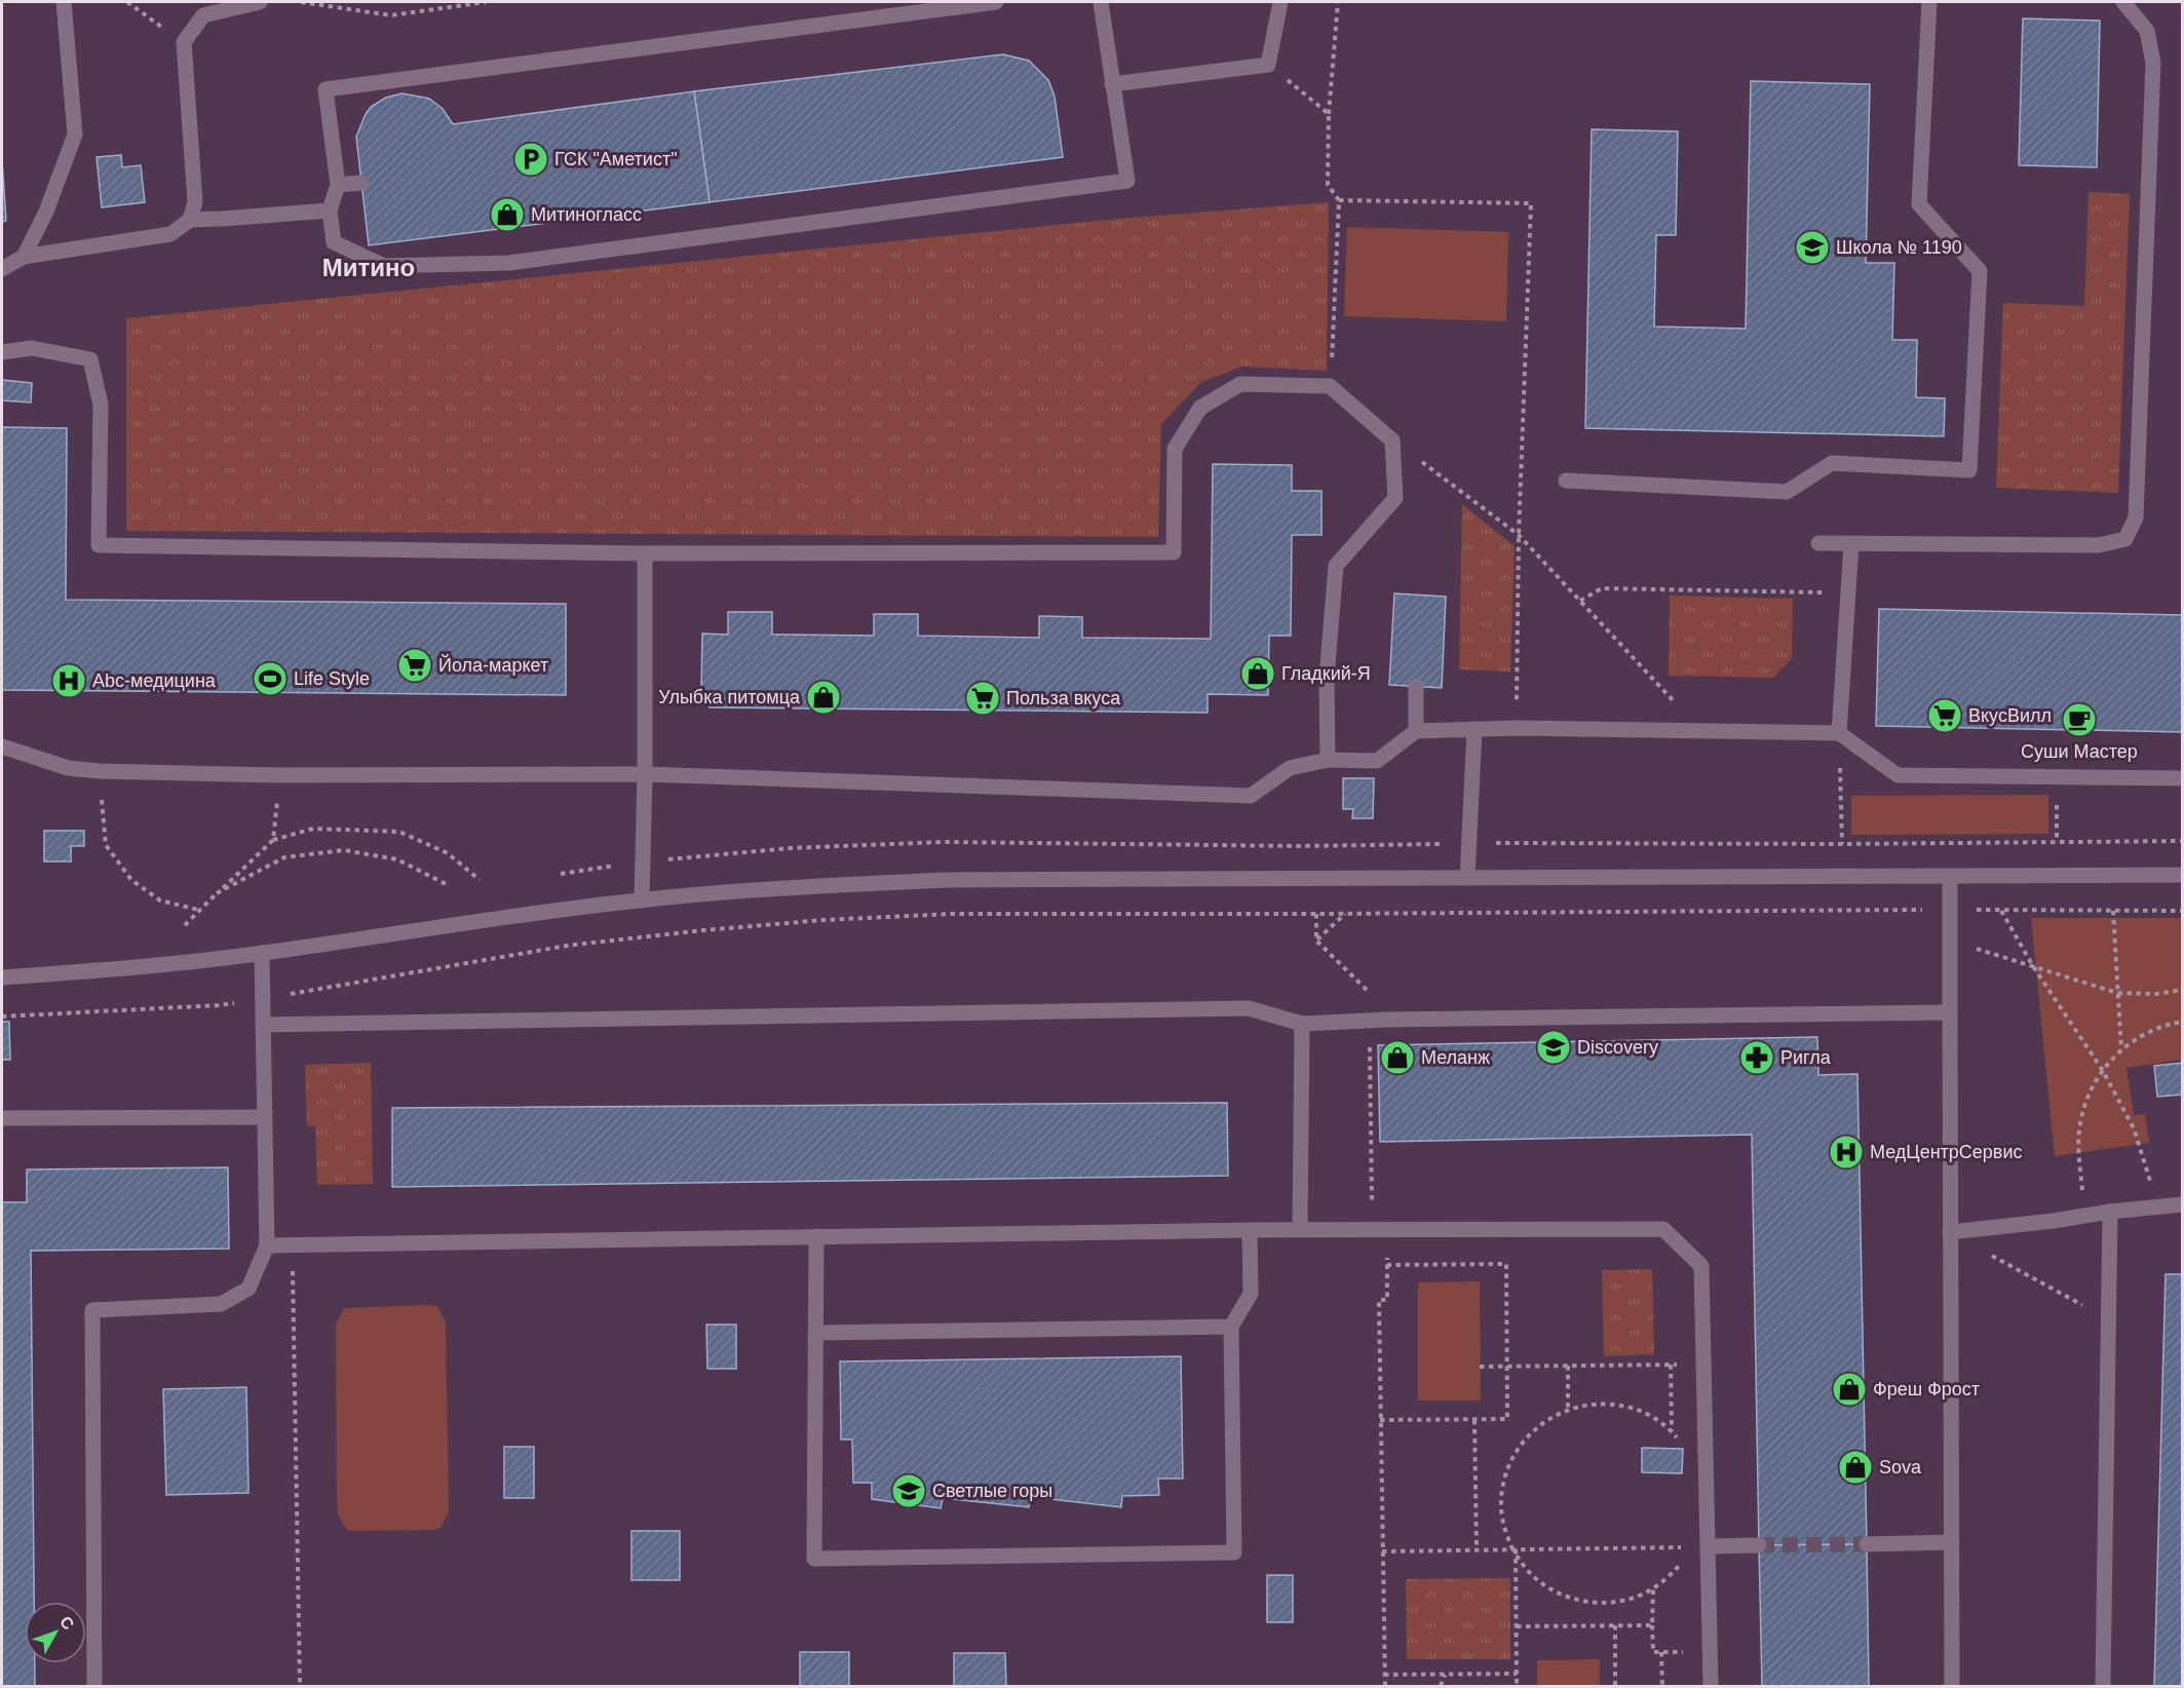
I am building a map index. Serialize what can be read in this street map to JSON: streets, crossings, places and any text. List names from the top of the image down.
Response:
{
  "districts": ["Митино"],
  "places": {
    "parking": ["ГСК \"Аметист\""],
    "shop": [
      "Митиногласс",
      "Гладкий-Я",
      "Улыбка питомца",
      "Меланж",
      "Фреш Фрост",
      "Sova"
    ],
    "school or university": ["Школа № 1190", "Discovery", "Светлые горы"],
    "supermarket": ["Йола-маркет", "Польза вкуса", "ВкусВилл"],
    "sports": ["Life Style"],
    "hospital": ["Abc-медицина", "МедЦентрСервис"],
    "cafe": ["Суши Мастер"],
    "pharmacy": ["Ригла"]
  },
  "north": "top right"
}
